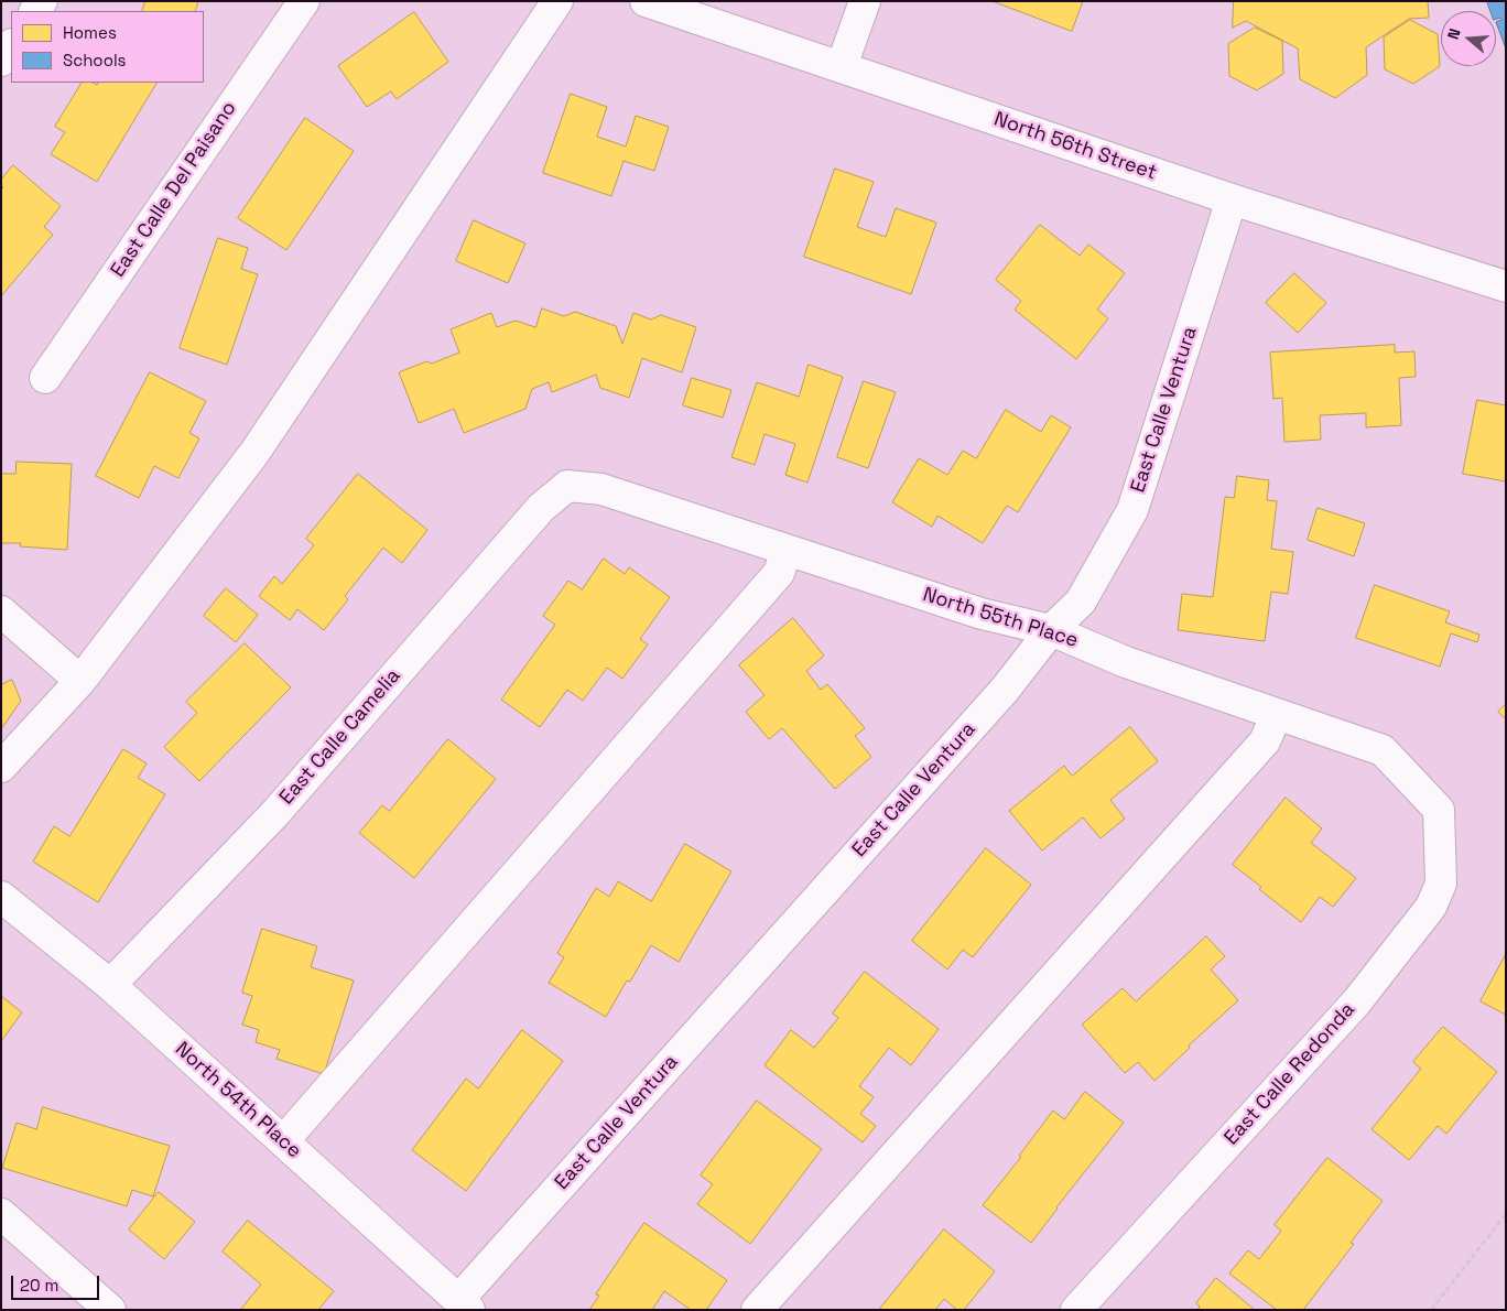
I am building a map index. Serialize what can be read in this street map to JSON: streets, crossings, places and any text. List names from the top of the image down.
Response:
{
  "streets": {
    "street": [
      "North 56th Street",
      "East Calle Del Paisano",
      "East Calle Ventura",
      "North 55th Place",
      "East Calle Camelia",
      "East Calle Redonda",
      "North 54th Place"
    ]
  },
  "crossings": [
    ["North 56th Street", "East Calle Ventura"],
    ["East Calle Ventura", "North 55th Place"],
    ["East Calle Ventura", "North 54th Place"],
    ["North 55th Place", "East Calle Camelia"],
    ["North 55th Place", "East Calle Redonda"],
    ["East Calle Camelia", "North 54th Place"]
  ],
  "legend": ["Homes", "Schools"],
  "scale_bar": "20 m",
  "north": "left"
}
